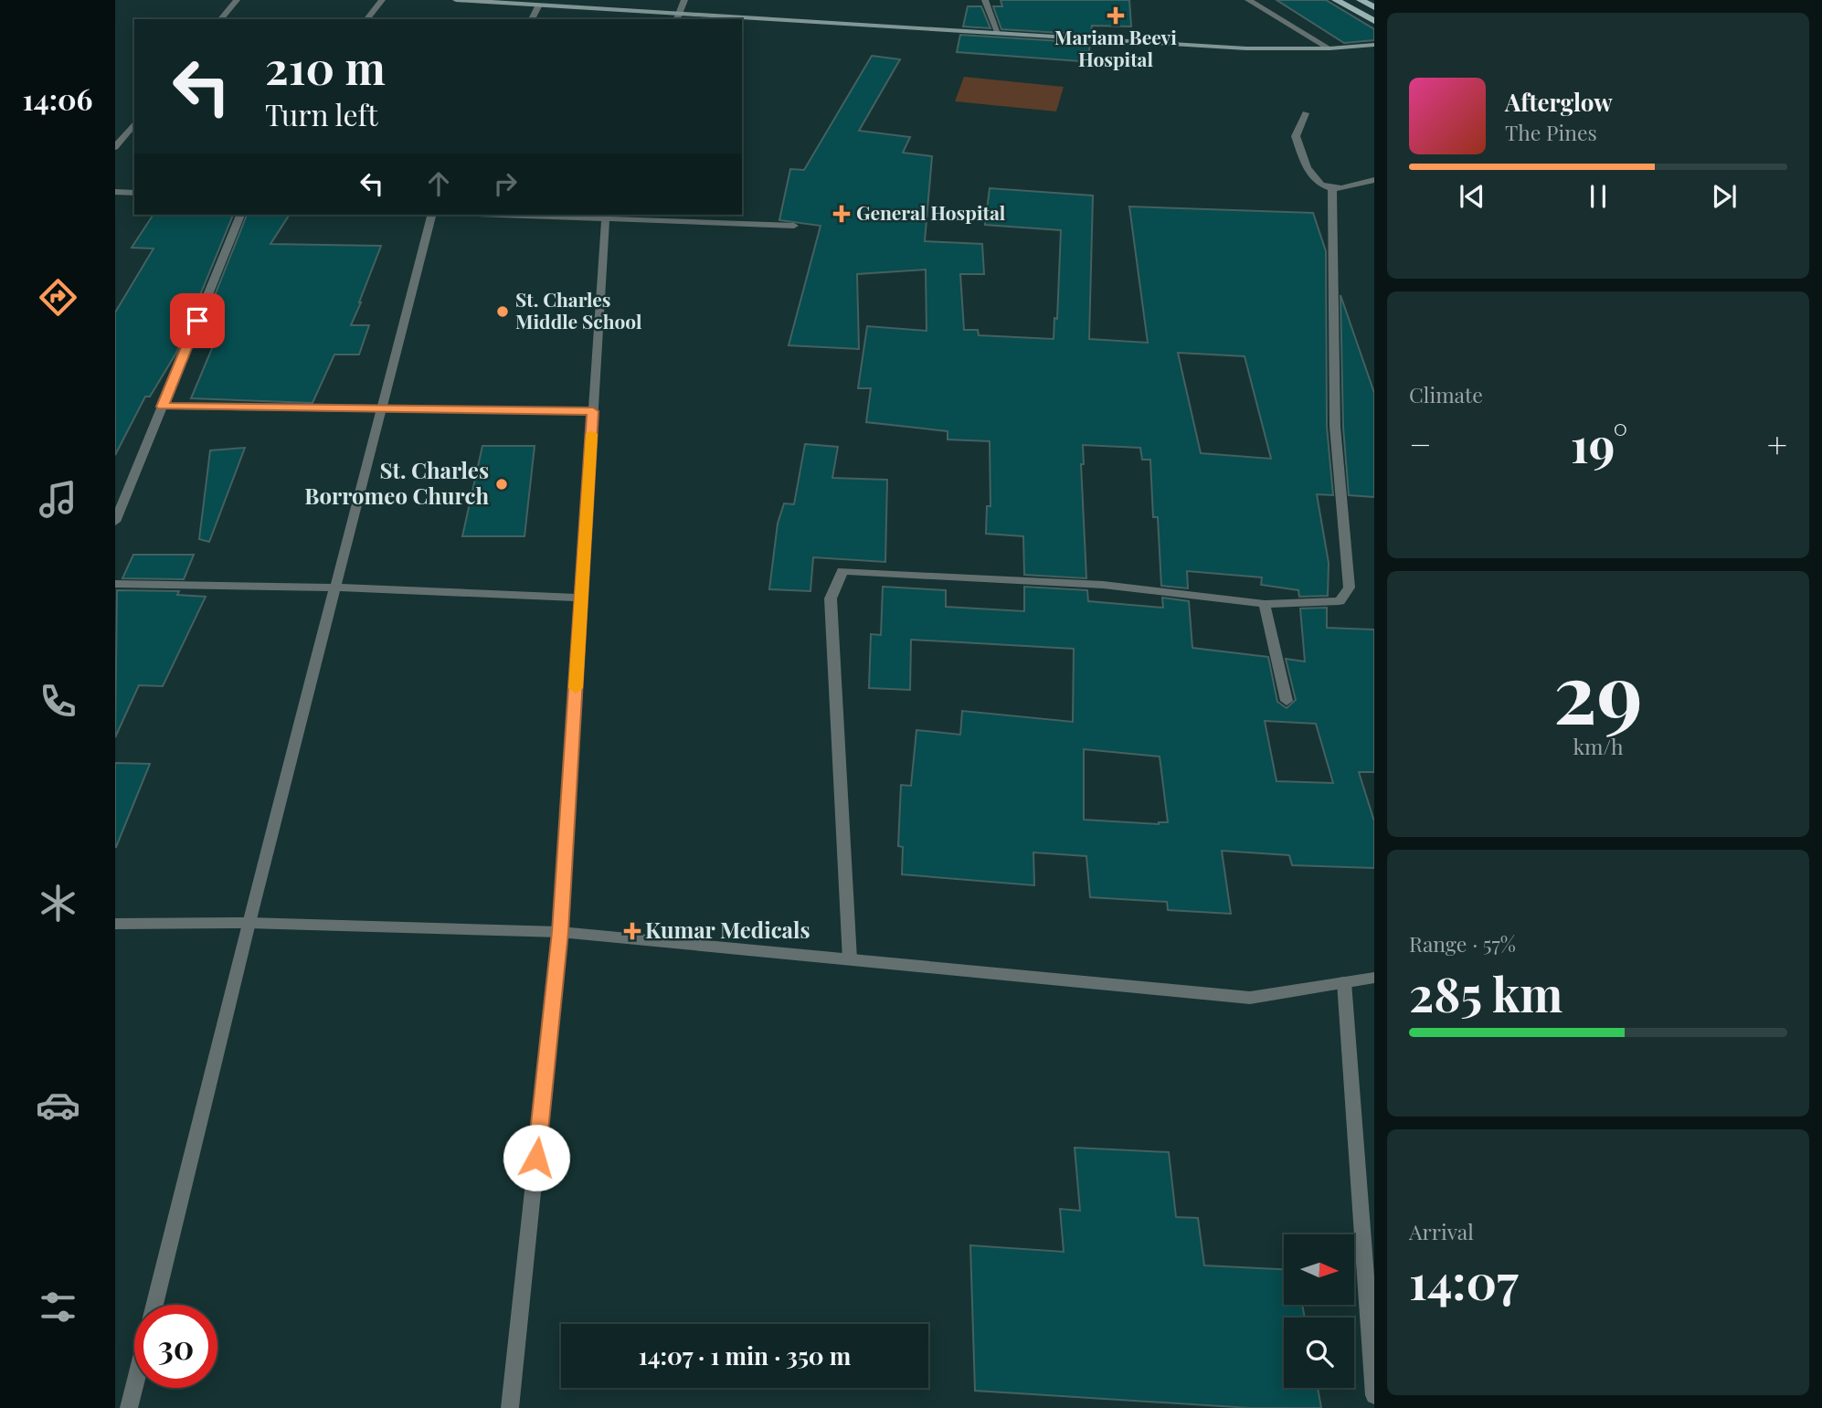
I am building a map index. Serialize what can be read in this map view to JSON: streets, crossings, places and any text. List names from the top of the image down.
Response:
{
  "places": {
    "health": ["Mariam Beevi Hospital", "General Hospital", "Kumar Medicals"],
    "other": ["St. Charles Middle School", "St. Charles Borromeo Church"]
  },
  "north": "right",
  "page": {
    "tabs": "14:06",
    "turn": ["210 m", "Turn left"],
    "song": ["Afterglow", "The Pines"],
    "tile": [
      "Climate",
      ["29", "km/h"],
      ["Range · 57%", "285 km"],
      ["Arrival", "14:07"]
    ],
    "heat": ["−", "19°", "+"],
    "limit": "30",
    "trip": "14:07 · 1 min · 350 m"
  }
}
